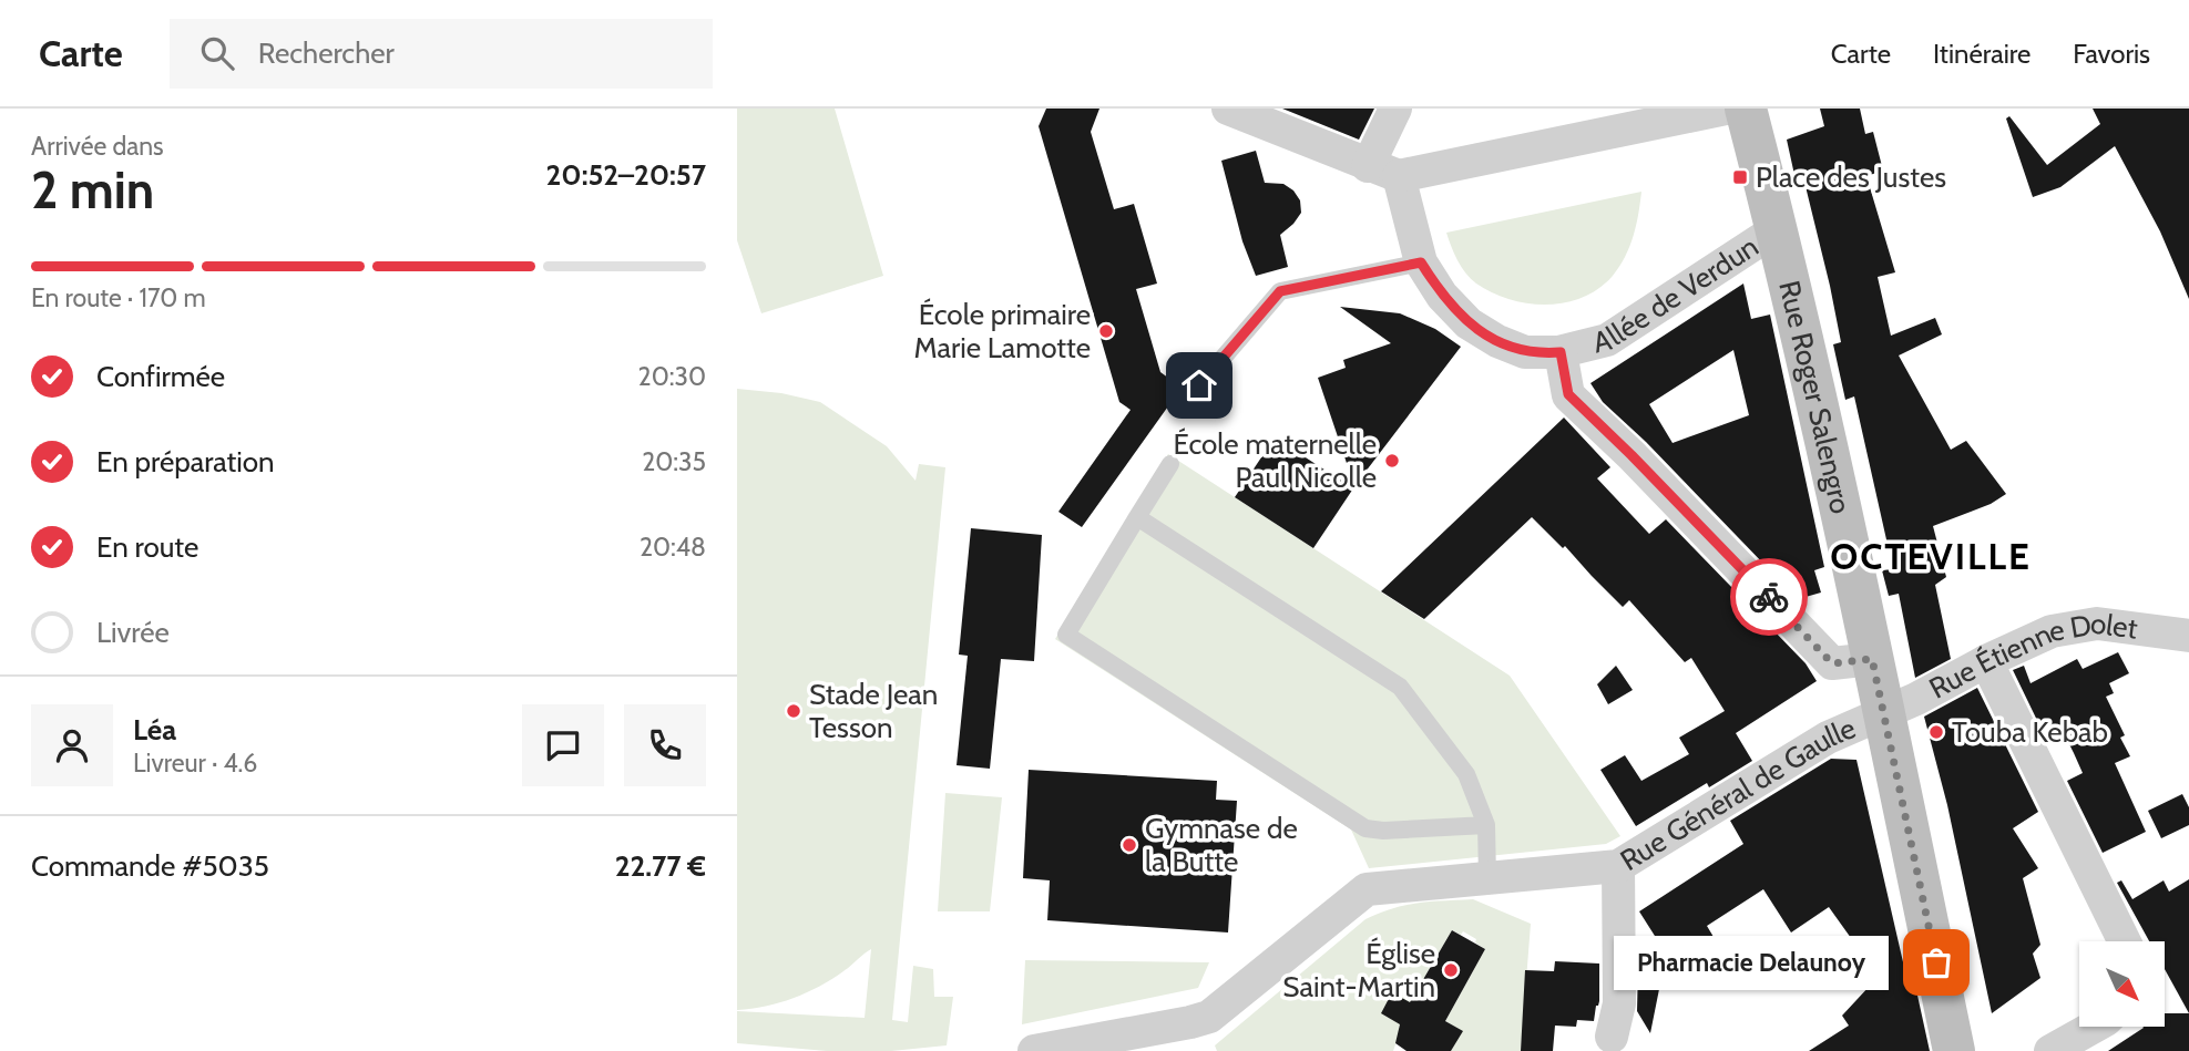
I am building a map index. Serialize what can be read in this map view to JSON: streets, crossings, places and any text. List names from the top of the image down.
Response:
{
  "streets": {
    "main road": ["Rue Roger Salengro"],
    "street": ["Allée de Verdun", "Rue Étienne Dolet", "Rue Général de Gaulle"]
  },
  "crossings": [
    ["Allée de Verdun", "Rue Roger Salengro"],
    ["Rue Roger Salengro", "Rue Étienne Dolet"],
    ["Rue Roger Salengro", "Rue Général de Gaulle"],
    ["Rue Étienne Dolet", "Rue Général de Gaulle"]
  ],
  "districts": ["OCTEVILLE"],
  "places": {
    "transit": ["Place des Justes"],
    "other": [
      "École primaire Marie Lamotte",
      "École maternelle Paul Nicolle",
      "Stade Jean Tesson",
      "Touba Kebab",
      "Gymnase de la Butte",
      "Pharmacie Delaunoy",
      "Église Saint-Martin"
    ]
  },
  "north": "bottom right",
  "page": {
    "header": "Carte",
    "search": "Rechercher",
    "nav": ["Carte", "Itinéraire", "Favoris"],
    "heading": ["2 min", "Arrivée dans", "20:52–20:57"],
    "panel": [
      "Léa",
      "Livreur · 4.6",
      "Commande #5035",
      "22.77 €"
    ],
    "bar": "En route · 170 m",
    "list": [
      ["Confirmée", "20:30"],
      ["En préparation", "20:35"],
      ["En route", "20:48"],
      "Livrée"
    ],
    "bubble": "Pharmacie Delaunoy"
  }
}
